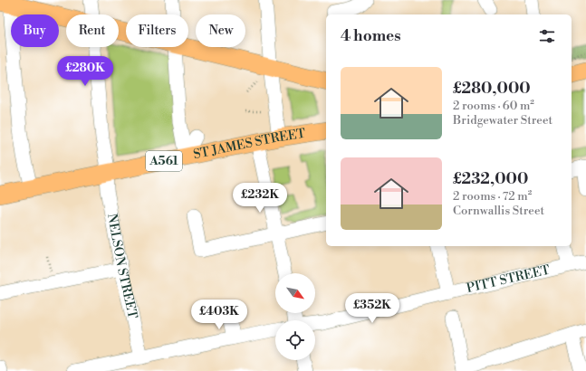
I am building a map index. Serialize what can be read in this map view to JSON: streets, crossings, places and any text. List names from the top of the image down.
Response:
{
  "streets": {
    "main road": ["ST JAMES STREET", "A561"],
    "street": ["NELSON STREET", "PITT STREET"]
  },
  "crossings": [
    ["ST JAMES STREET", "NELSON STREET"]
  ],
  "north": "bottom right",
  "page": {
    "chip": [
      "Buy",
      "Rent",
      "Filters",
      "New"
    ],
    "heading": "4 homes",
    "price": [
      "£280K",
      "£232K",
      "£352K",
      "£403K"
    ],
    "list": [
      {
        "name": "£280,000",
        "note": "2 rooms · 60 m² · Bridgewater Street"
      },
      {
        "name": "£232,000",
        "note": "2 rooms · 72 m² · Cornwallis Street"
      }
    ]
  }
}
